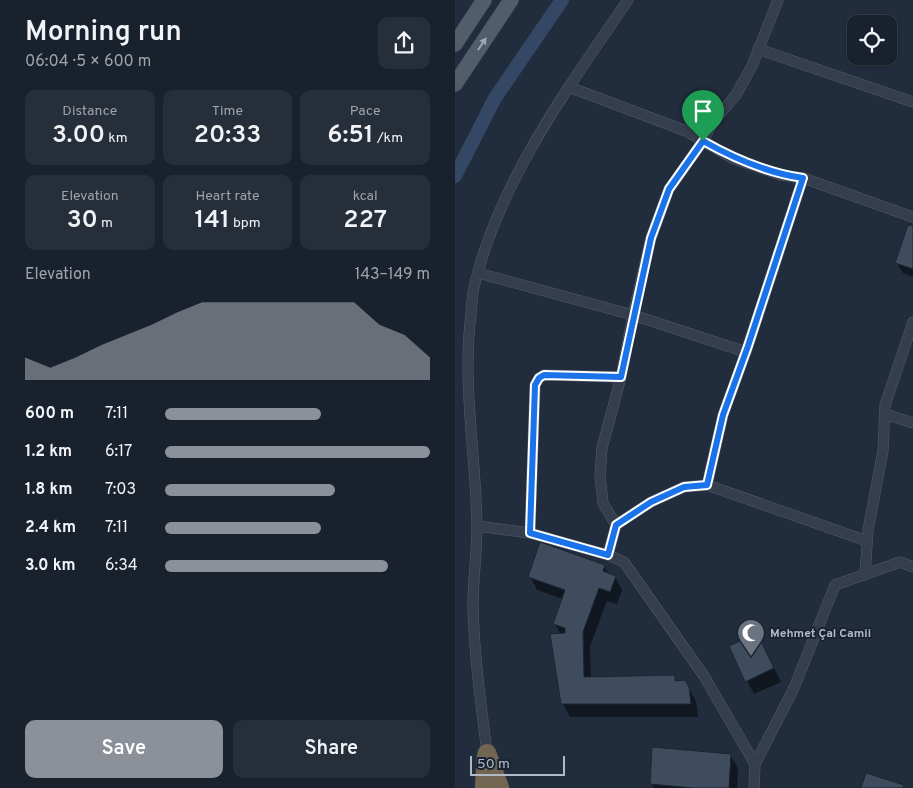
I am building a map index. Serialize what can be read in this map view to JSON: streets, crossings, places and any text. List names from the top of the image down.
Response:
{
  "places": {
    "mosque": ["Mehmet Çal Camii"]
  },
  "scale_bar": "50 m",
  "page": {
    "heading": ["Morning run", "06:04 · 5 × 600 m"],
    "stats": [
      ["Distance", "3.00 km"],
      ["Time", "20:33"],
      ["Pace", "6:51 /km"],
      ["Elevation", "30 m"],
      ["Heart rate", "141 bpm"],
      ["kcal", "227"]
    ],
    "chart": ["Elevation", "143–149 m"],
    "list": [
      {
        "name": "600 m",
        "note": "7:11"
      },
      {
        "name": "1.2 km",
        "note": "6:17"
      },
      {
        "name": "1.8 km",
        "note": "7:03"
      },
      {
        "name": "2.4 km",
        "note": "7:11"
      },
      {
        "name": "3.0 km",
        "note": "6:34"
      }
    ],
    "buttons": ["Save", "Share"],
    "scale": "50 m"
  }
}
